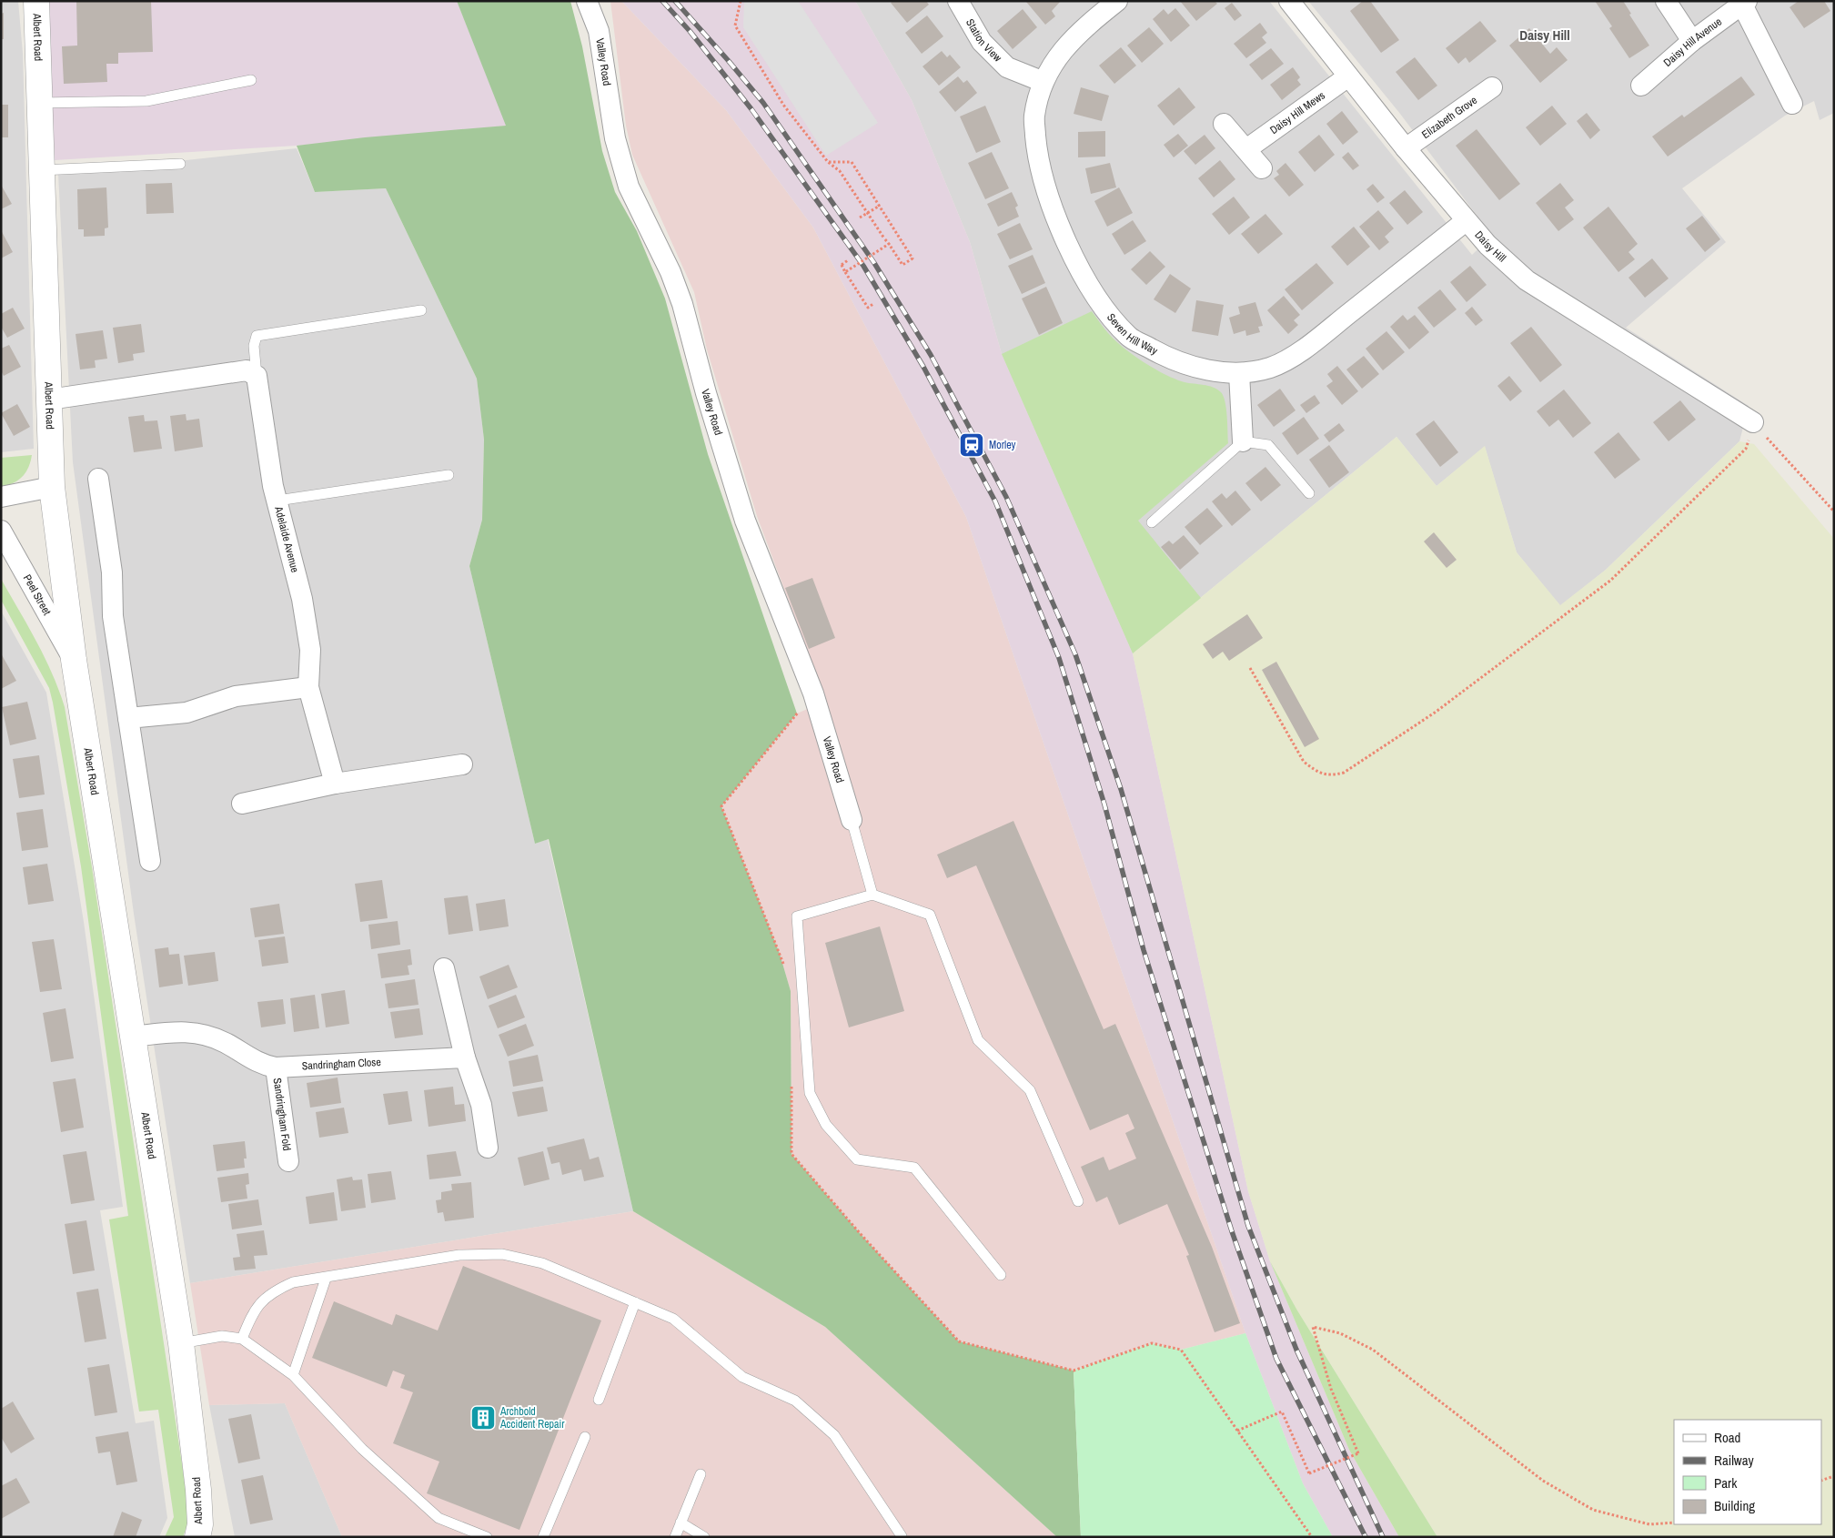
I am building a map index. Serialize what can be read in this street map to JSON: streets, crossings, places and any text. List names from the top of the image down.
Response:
{
  "streets": {
    "street": [
      "Albert Road",
      "Station View",
      "Daisy Hill Avenue",
      "Valley Road",
      "Daisy Hill Mews",
      "Elizabeth Grove",
      "Daisy Hill",
      "Seven Hill Way",
      "Adelaide Avenue",
      "Peel Street",
      "Sandringham Close",
      "Sandringham Fold"
    ]
  },
  "crossings": [
    ["Albert Road", "Peel Street"],
    ["Albert Road", "Sandringham Close"],
    ["Station View", "Seven Hill Way"],
    ["Daisy Hill Mews", "Daisy Hill"],
    ["Elizabeth Grove", "Daisy Hill"],
    ["Daisy Hill", "Seven Hill Way"],
    ["Sandringham Close", "Sandringham Fold"]
  ],
  "districts": ["Daisy Hill"],
  "places": {
    "station": ["Morley"],
    "building": ["Archbold Accident Repair"]
  },
  "legend": [
    "Road",
    "Railway",
    "Park",
    "Building"
  ]
}
